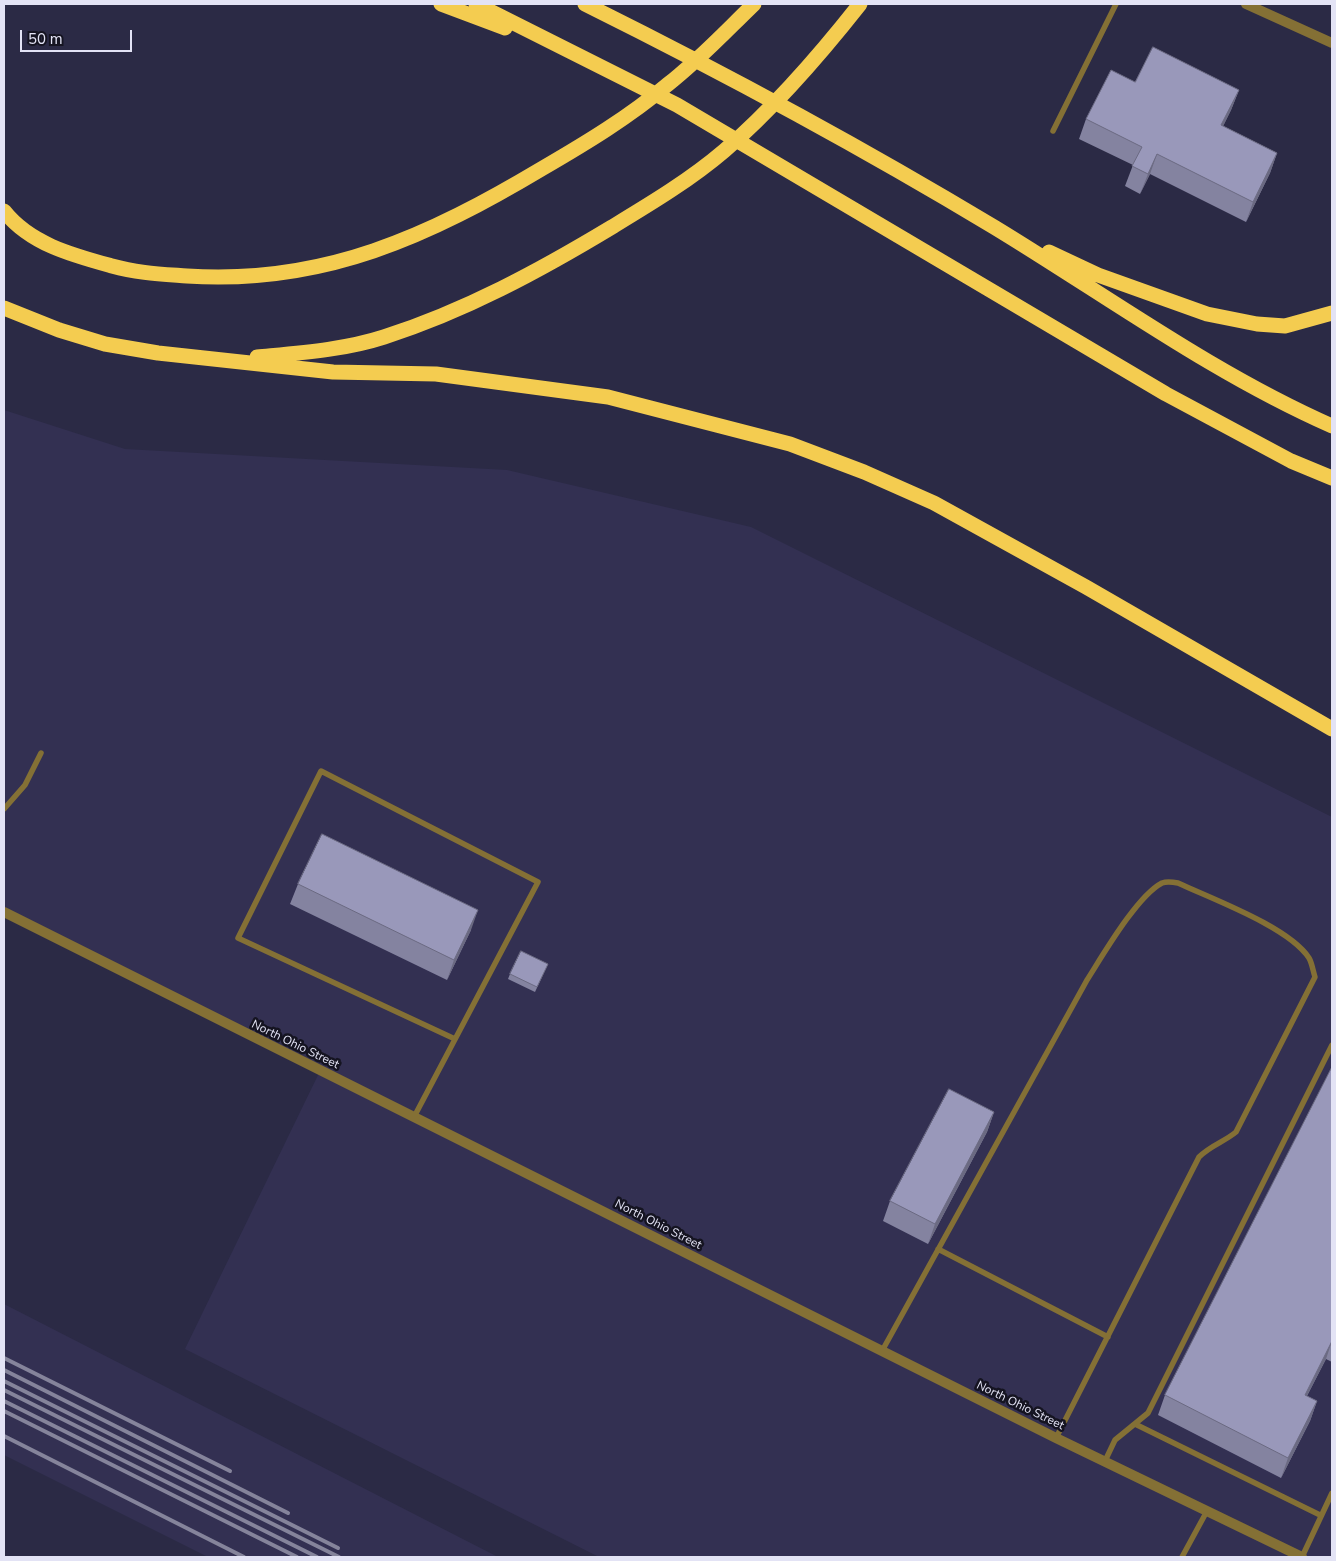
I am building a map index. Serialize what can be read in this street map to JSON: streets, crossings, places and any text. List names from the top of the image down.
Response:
{
  "streets": {
    "street": ["North Ohio Street"]
  },
  "scale_bar": "50 m"
}
